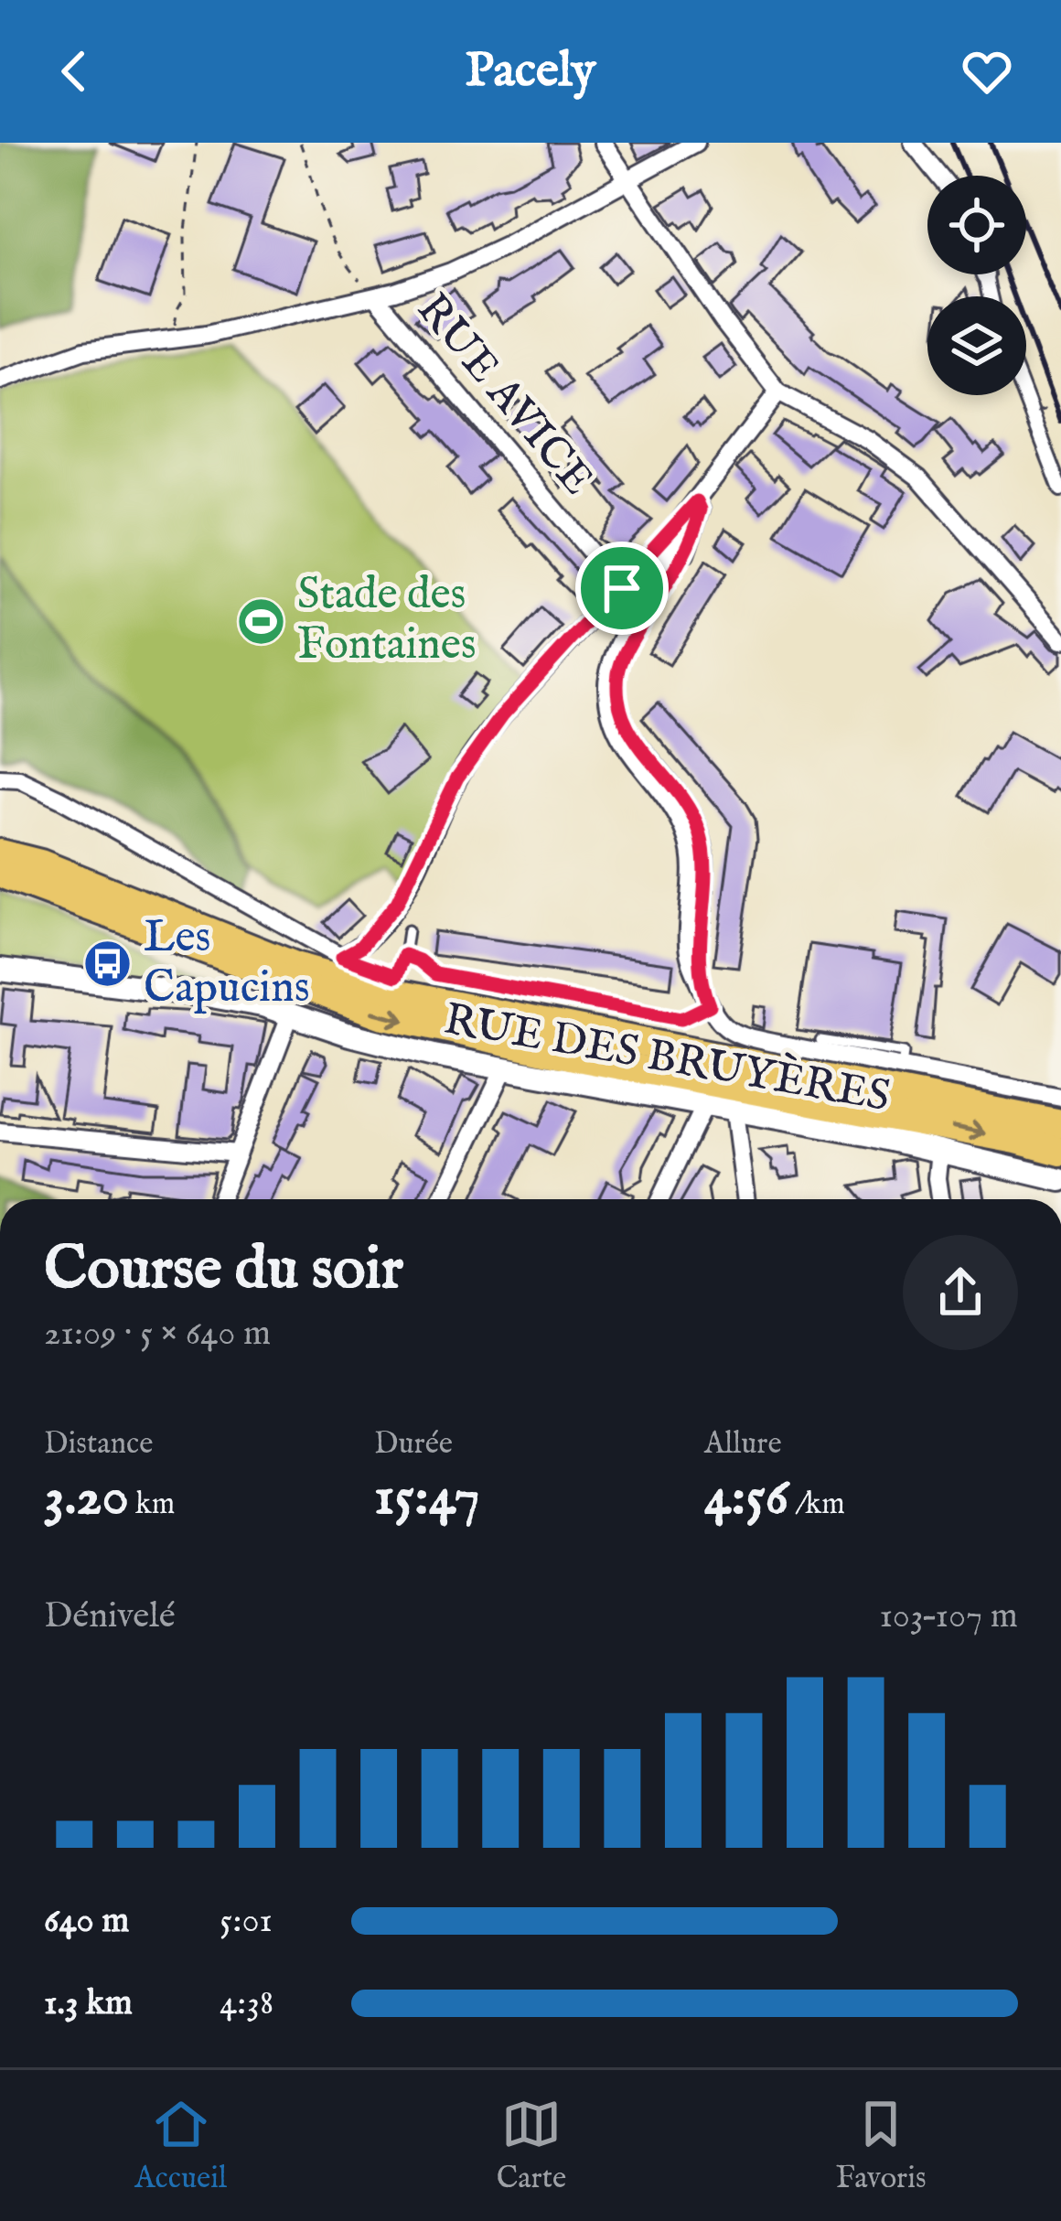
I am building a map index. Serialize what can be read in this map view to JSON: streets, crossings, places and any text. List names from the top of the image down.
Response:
{
  "streets": {
    "street": ["RUE AVICE", "RUE DES BRUYÈRES"]
  },
  "places": {
    "sports": ["Stade des Fontaines"],
    "bus stop": ["Les Capucins"]
  },
  "page": {
    "header": "Pacely",
    "heading": ["Course du soir", "21:09 · 5 × 640 m"],
    "stats": [
      ["Distance", "3.20 km"],
      ["Durée", "15:47"],
      ["Allure", "4:56 /km"]
    ],
    "chart": ["Dénivelé", "103–107 m"],
    "list": [
      {
        "name": "640 m",
        "note": "5:01"
      },
      {
        "name": "1.3 km",
        "note": "4:38"
      }
    ],
    "tabs": ["Accueil", "Carte", "Favoris"]
  }
}
